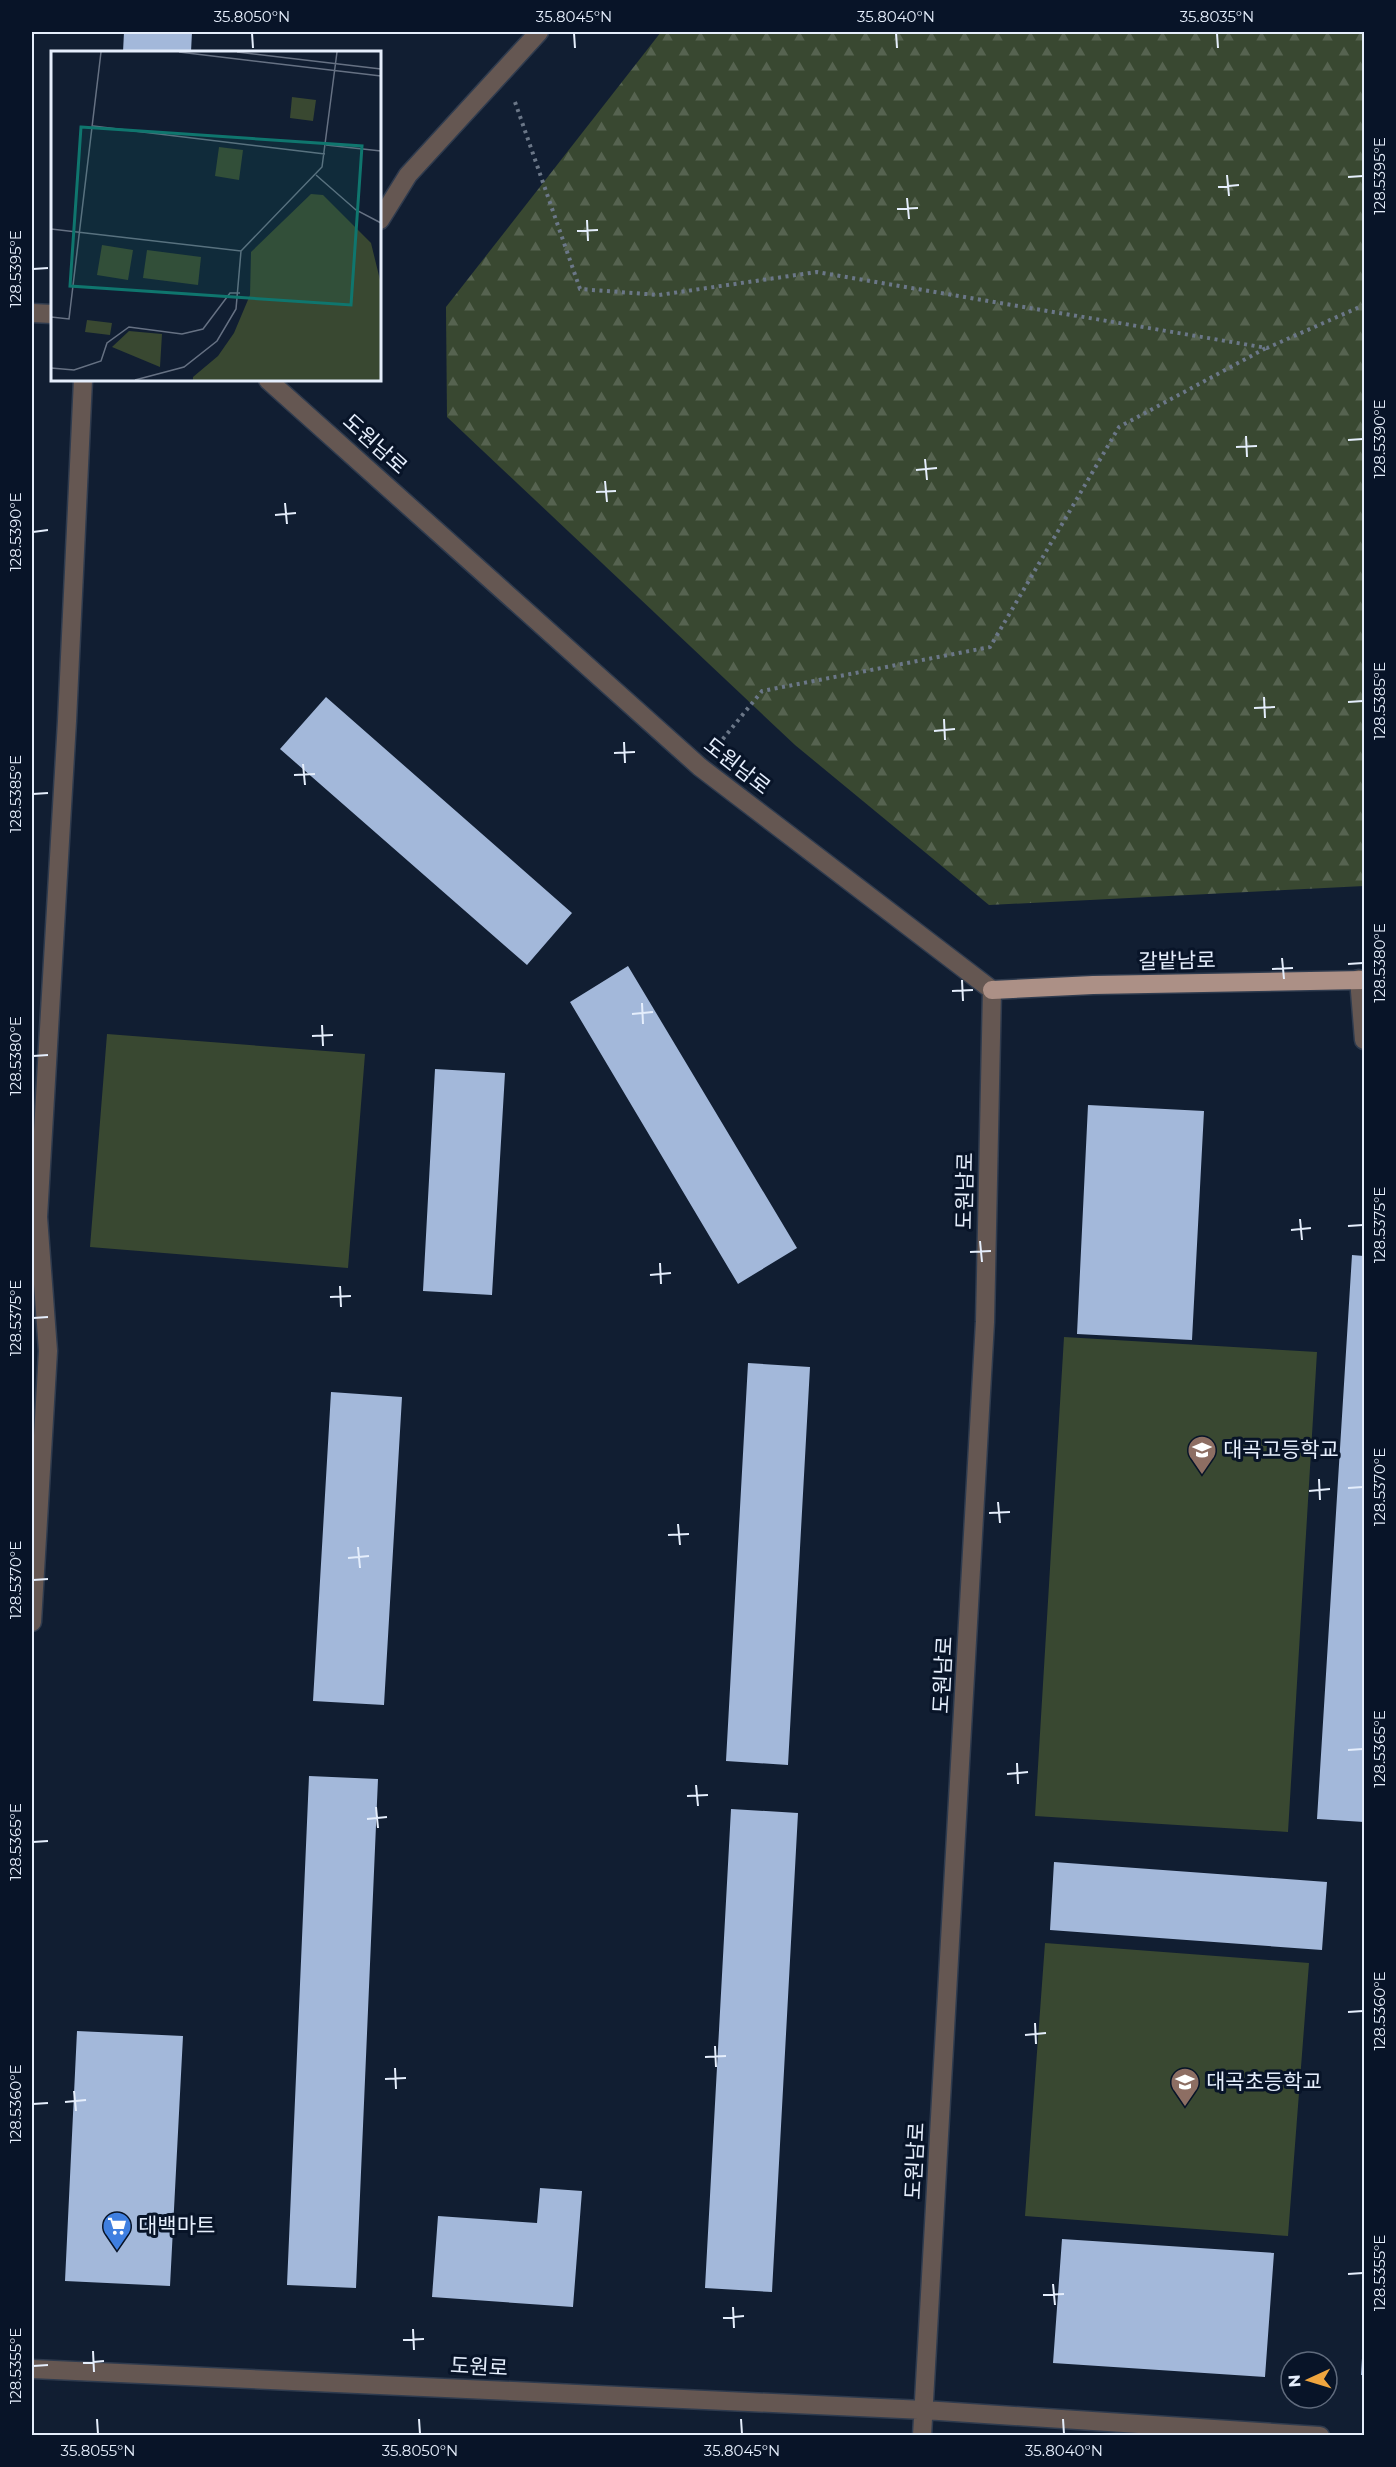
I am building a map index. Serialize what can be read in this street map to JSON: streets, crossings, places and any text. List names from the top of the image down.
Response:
{
  "streets": {
    "main road": ["갈밭남로"],
    "street": ["도원남로", "도원로"]
  },
  "crossings": [
    ["도원남로", "갈밭남로"],
    ["도원남로", "도원로"]
  ],
  "places": {
    "school or university": ["대곡고등학교", "대곡초등학교"],
    "supermarket": ["대백마트"]
  },
  "north": "left",
  "coordinates": [
    "35.8050°N",
    "35.8045°N",
    "35.8040°N",
    "35.8035°N",
    "128.5395°E",
    "128.5390°E",
    "128.5385°E",
    "128.5380°E",
    "128.5375°E",
    "128.5370°E",
    "128.5365°E",
    "128.5360°E",
    "128.5355°E",
    "35.8055°N"
  ]
}
